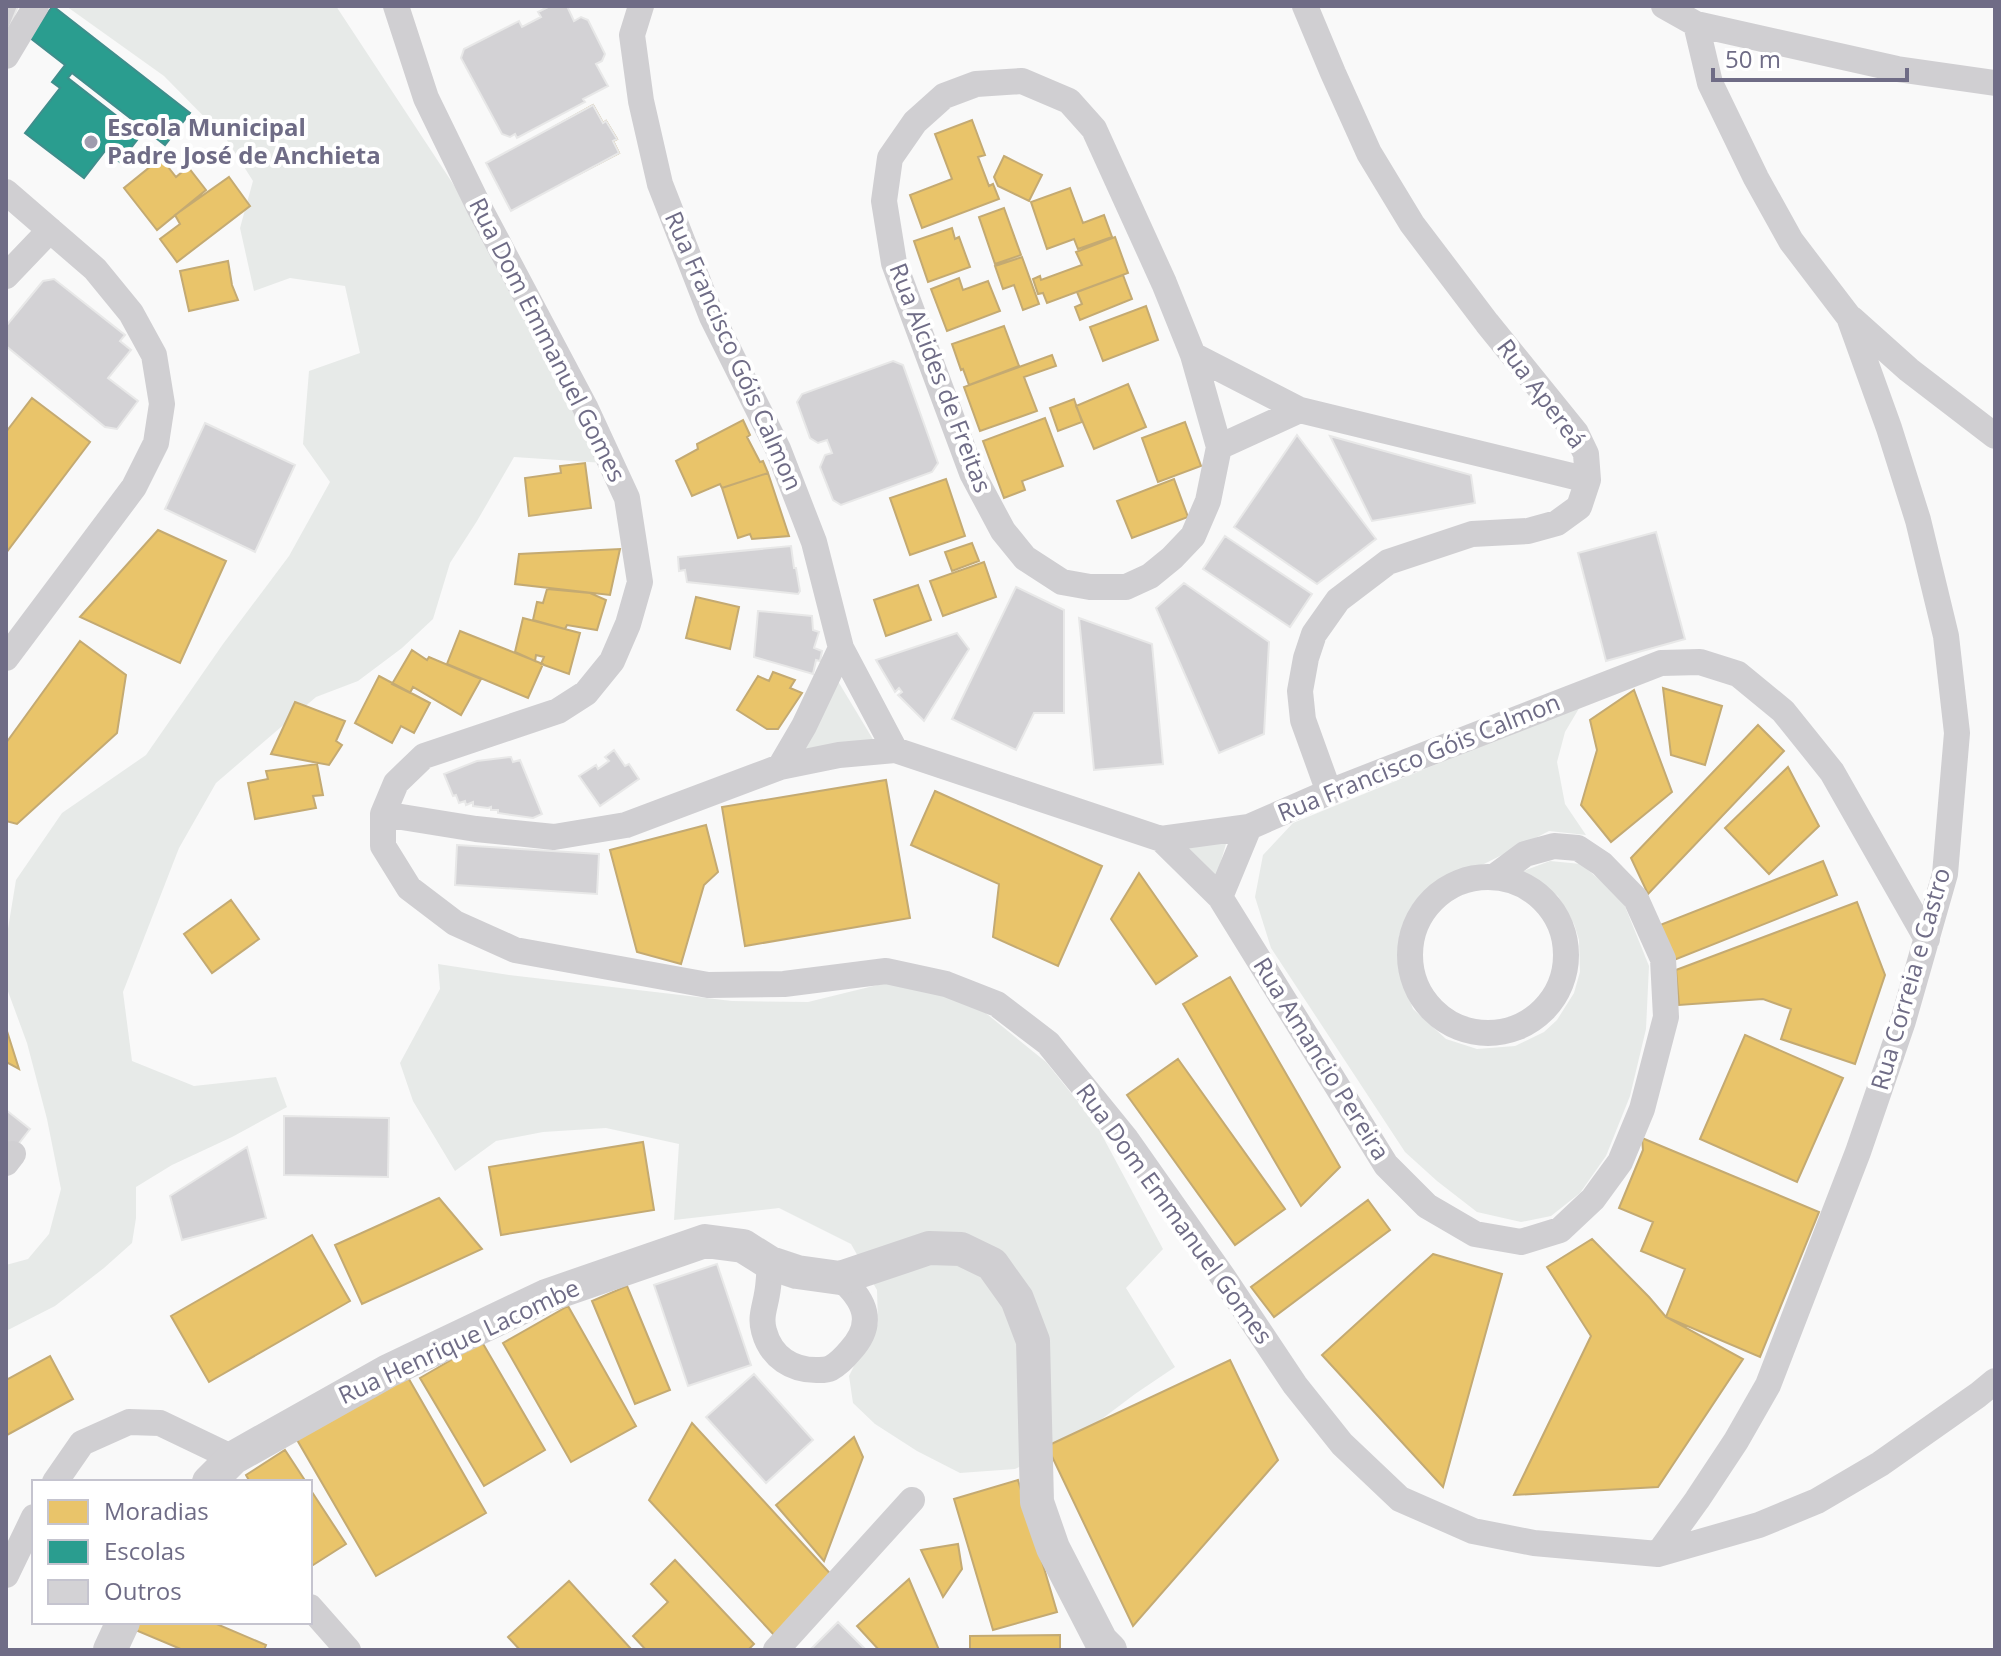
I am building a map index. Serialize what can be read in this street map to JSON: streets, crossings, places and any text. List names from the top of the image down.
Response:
{
  "streets": {
    "street": [
      "Rua Dom Emmanuel Gomes",
      "Rua Francisco Góis Calmon",
      "Rua Alcides de Freitas",
      "Rua Apereá",
      "Rua Correia e Castro",
      "Rua Amancio Pereira",
      "Rua Henrique Lacombe"
    ]
  },
  "crossings": [
    ["Rua Dom Emmanuel Gomes", "Rua Correia e Castro"],
    ["Rua Francisco Góis Calmon", "Rua Apereá"],
    ["Rua Francisco Góis Calmon", "Rua Correia e Castro"],
    ["Rua Francisco Góis Calmon", "Rua Amancio Pereira"]
  ],
  "places": ["Escola Municipal Padre José de Anchieta"],
  "legend": ["Moradias", "Escolas", "Outros"],
  "scale_bar": "50 m"
}
